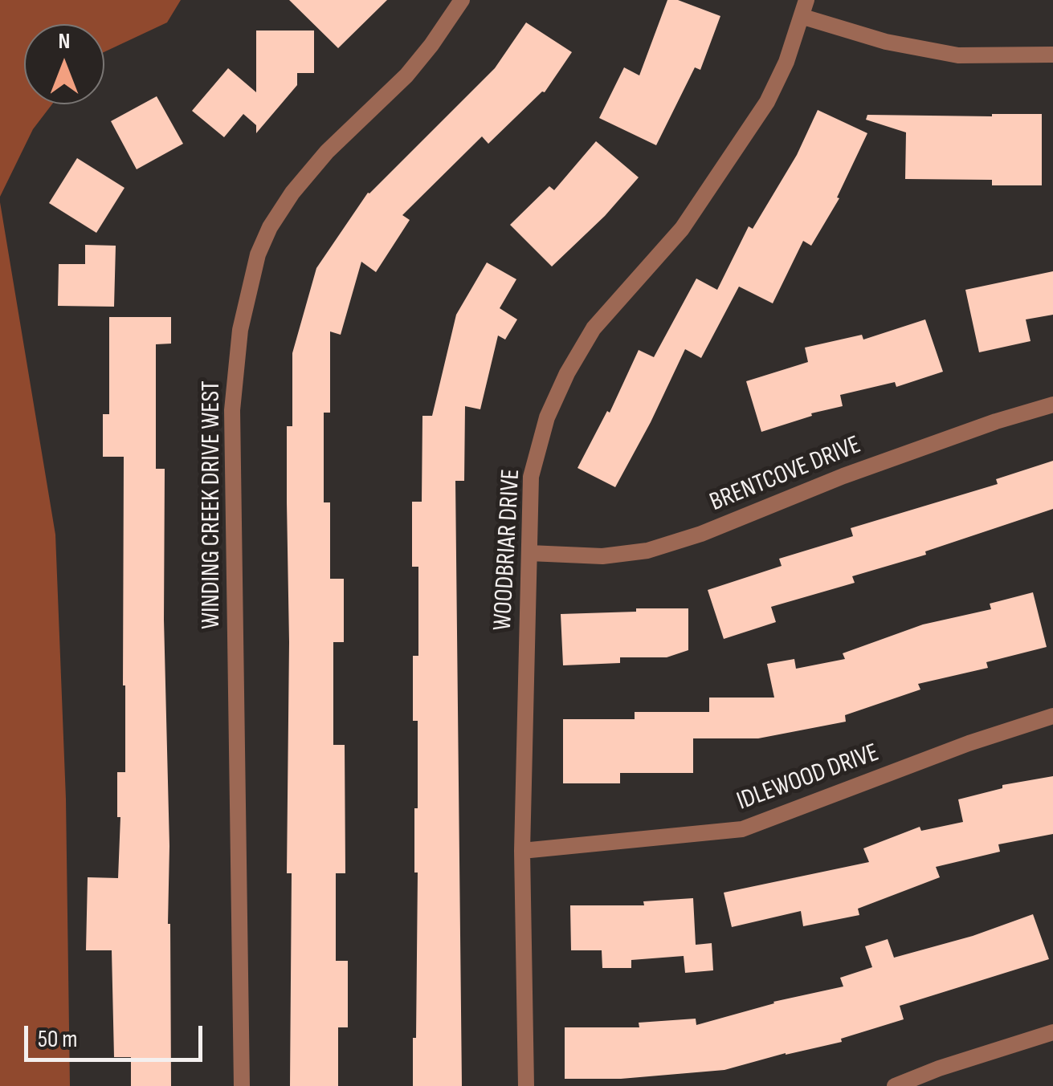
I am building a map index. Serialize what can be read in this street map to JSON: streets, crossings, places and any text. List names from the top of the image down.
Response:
{
  "streets": {
    "street": [
      "BRENTCOVE DRIVE",
      "WINDING CREEK DRIVE WEST",
      "WOODBRIAR DRIVE",
      "IDLEWOOD DRIVE"
    ]
  },
  "crossings": [
    ["BRENTCOVE DRIVE", "WOODBRIAR DRIVE"],
    ["WOODBRIAR DRIVE", "IDLEWOOD DRIVE"]
  ],
  "scale_bar": "50 m",
  "north": "top"
}
